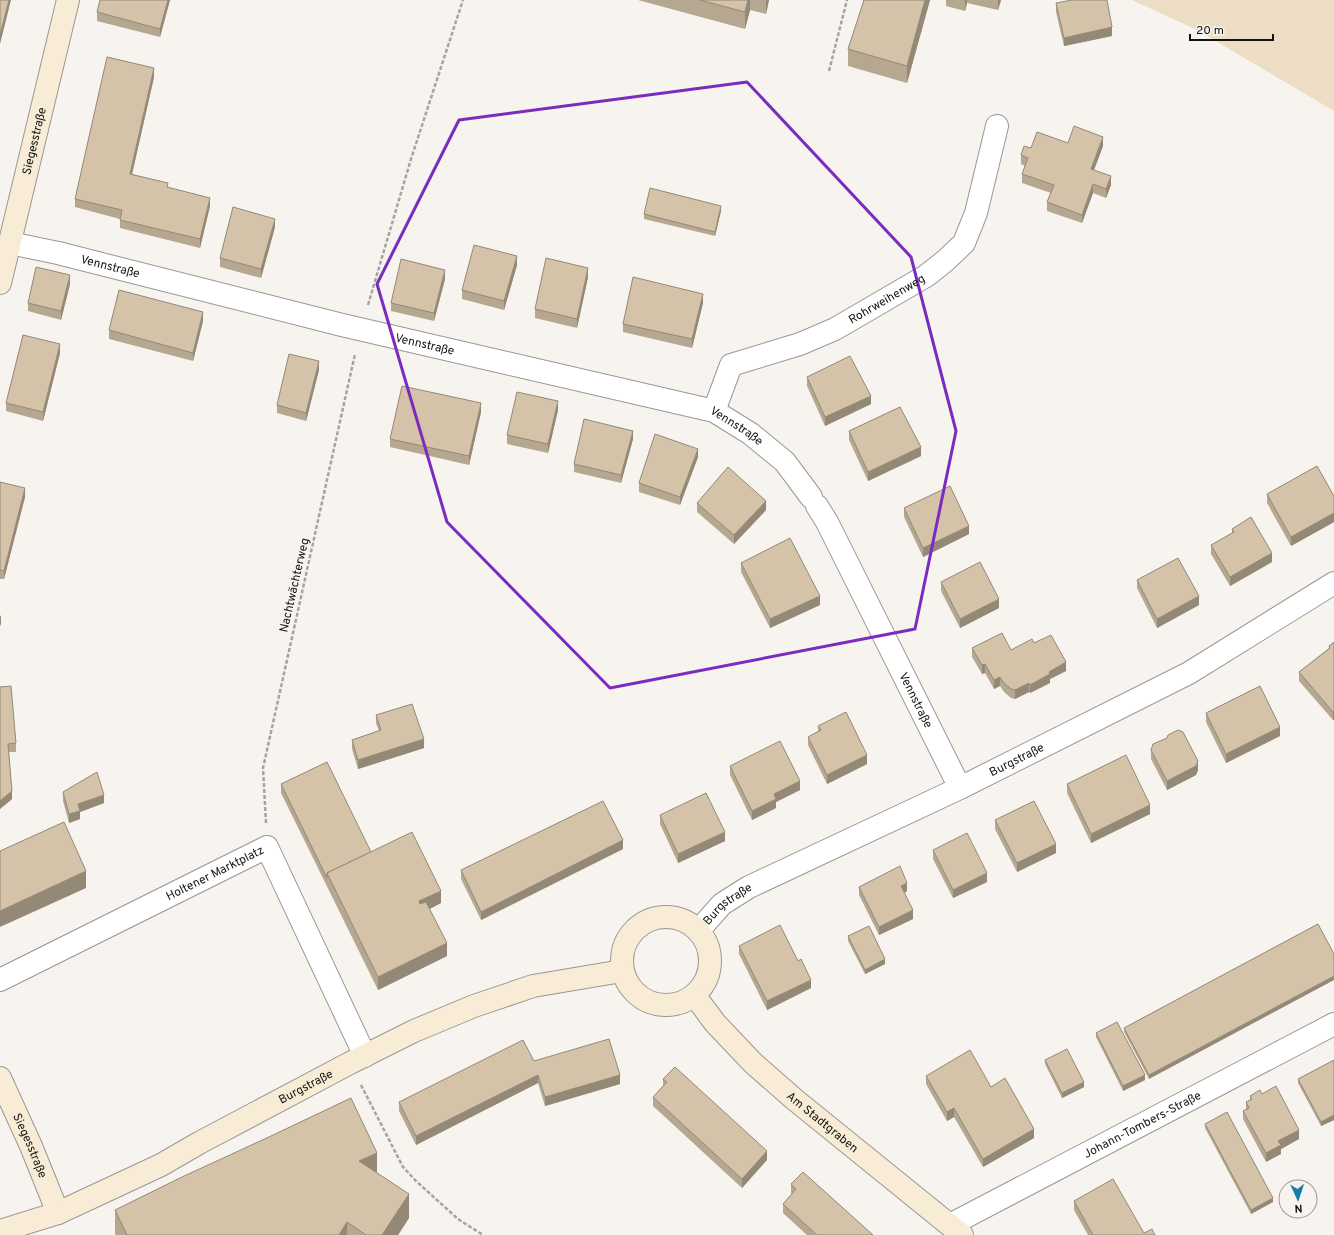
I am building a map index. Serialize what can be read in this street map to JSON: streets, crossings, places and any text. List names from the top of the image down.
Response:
{
  "streets": {
    "main road": ["Siegesstraße", "Burgstraße", "Am Stadtgraben"],
    "street": [
      "Vennstraße",
      "Rohrweihenweg",
      "Holtener Marktplatz",
      "Johann-Tombers-Straße"
    ],
    "path": ["Nachtwächterweg"]
  },
  "crossings": [
    ["Siegesstraße", "Vennstraße"],
    ["Siegesstraße", "Burgstraße"],
    ["Vennstraße", "Rohrweihenweg"],
    ["Vennstraße", "Nachtwächterweg"],
    ["Vennstraße", "Burgstraße"],
    ["Nachtwächterweg", "Holtener Marktplatz"],
    ["Burgstraße", "Holtener Marktplatz"],
    ["Burgstraße", "Am Stadtgraben"],
    ["Am Stadtgraben", "Johann-Tombers-Straße"]
  ],
  "scale_bar": "20 m",
  "north": "bottom"
}
